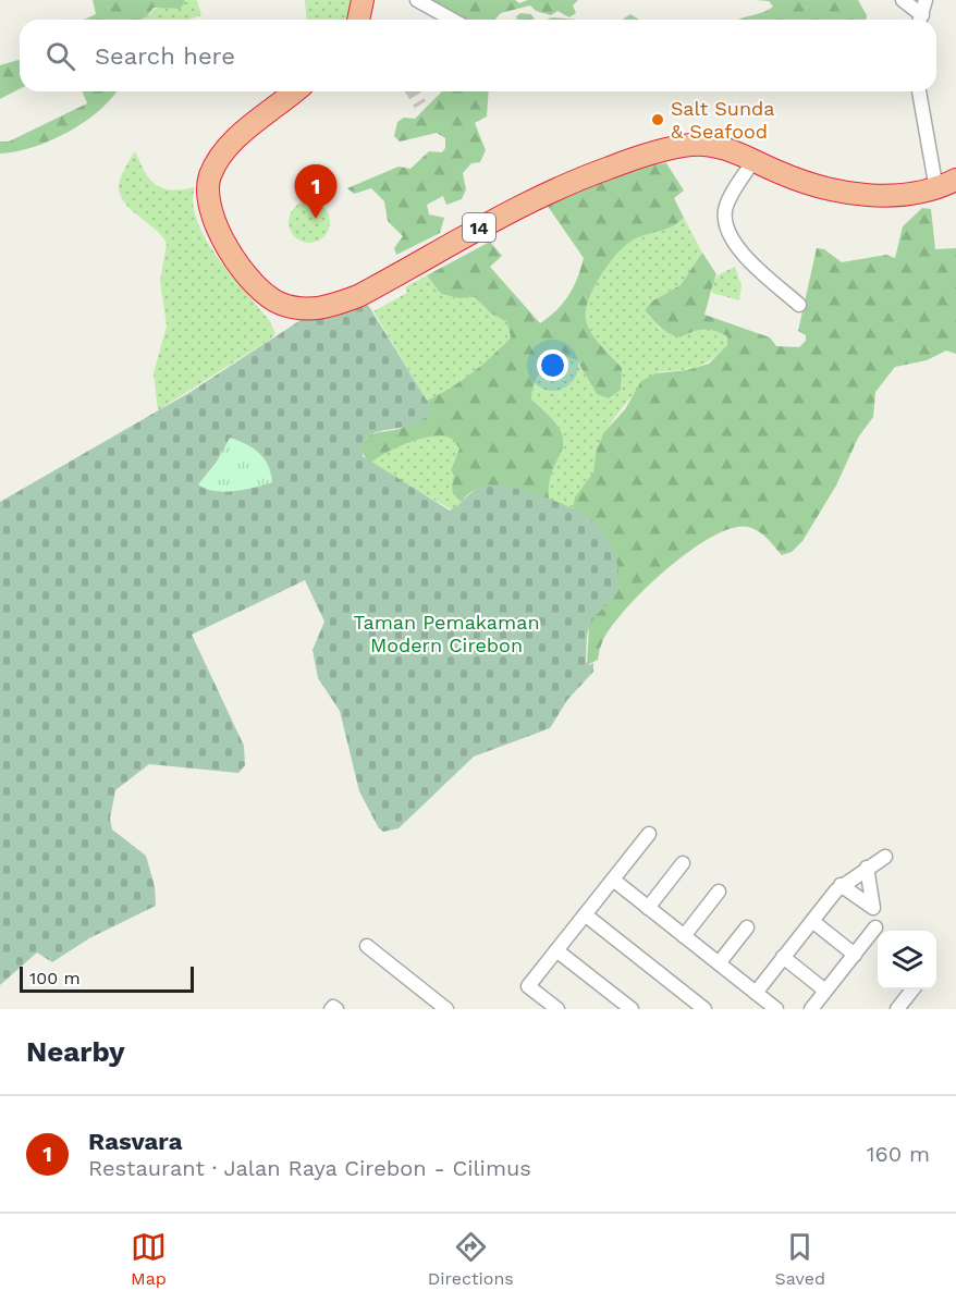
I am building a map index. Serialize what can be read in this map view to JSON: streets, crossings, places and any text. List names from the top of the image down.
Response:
{
  "streets": {
    "highway": ["14"]
  },
  "parks": ["Taman Pemakaman Modern Cirebon"],
  "places": ["Salt Sunda & Seafood"],
  "scale_bar": "100 m",
  "page": {
    "search": "Search here",
    "pins": "1",
    "scale": "100 m",
    "heading": "Nearby",
    "list": [
      {
        "mark": "1",
        "name": "Rasvara",
        "note": "Restaurant · Jalan Raya Cirebon - Cilimus",
        "value": "160 m"
      }
    ],
    "nav": ["Map", "Directions", "Saved"]
  }
}
